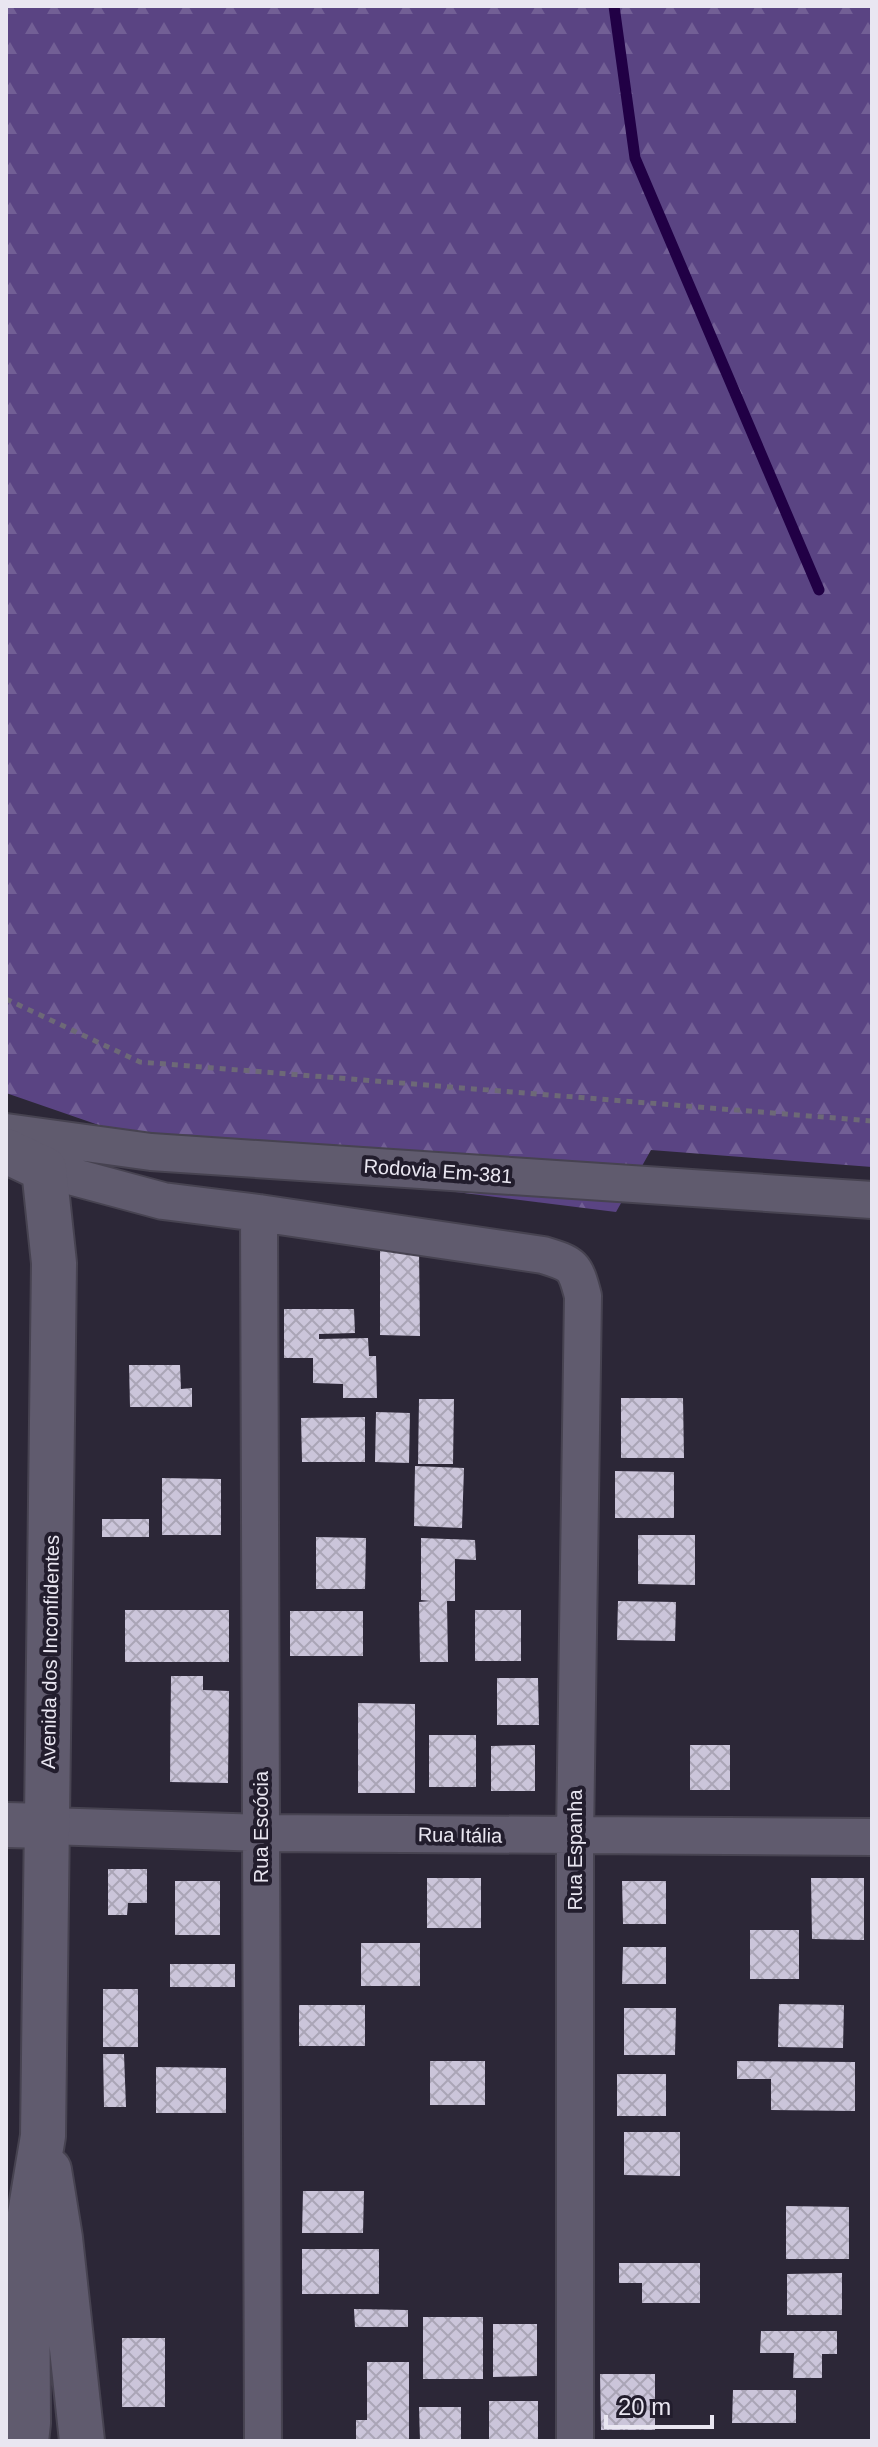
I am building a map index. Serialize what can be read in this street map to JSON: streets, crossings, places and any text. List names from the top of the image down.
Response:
{
  "streets": {
    "street": [
      "Rodovia Em-381",
      "Avenida dos Inconfidentes",
      "Rua Escócia",
      "Rua Itália",
      "Rua Espanha"
    ]
  },
  "crossings": [
    ["Avenida dos Inconfidentes", "Rua Itália"],
    ["Rua Escócia", "Rua Itália"],
    ["Rua Escócia", "Rua Espanha"],
    ["Rua Itália", "Rua Espanha"]
  ],
  "scale_bar": "20 m"
}
